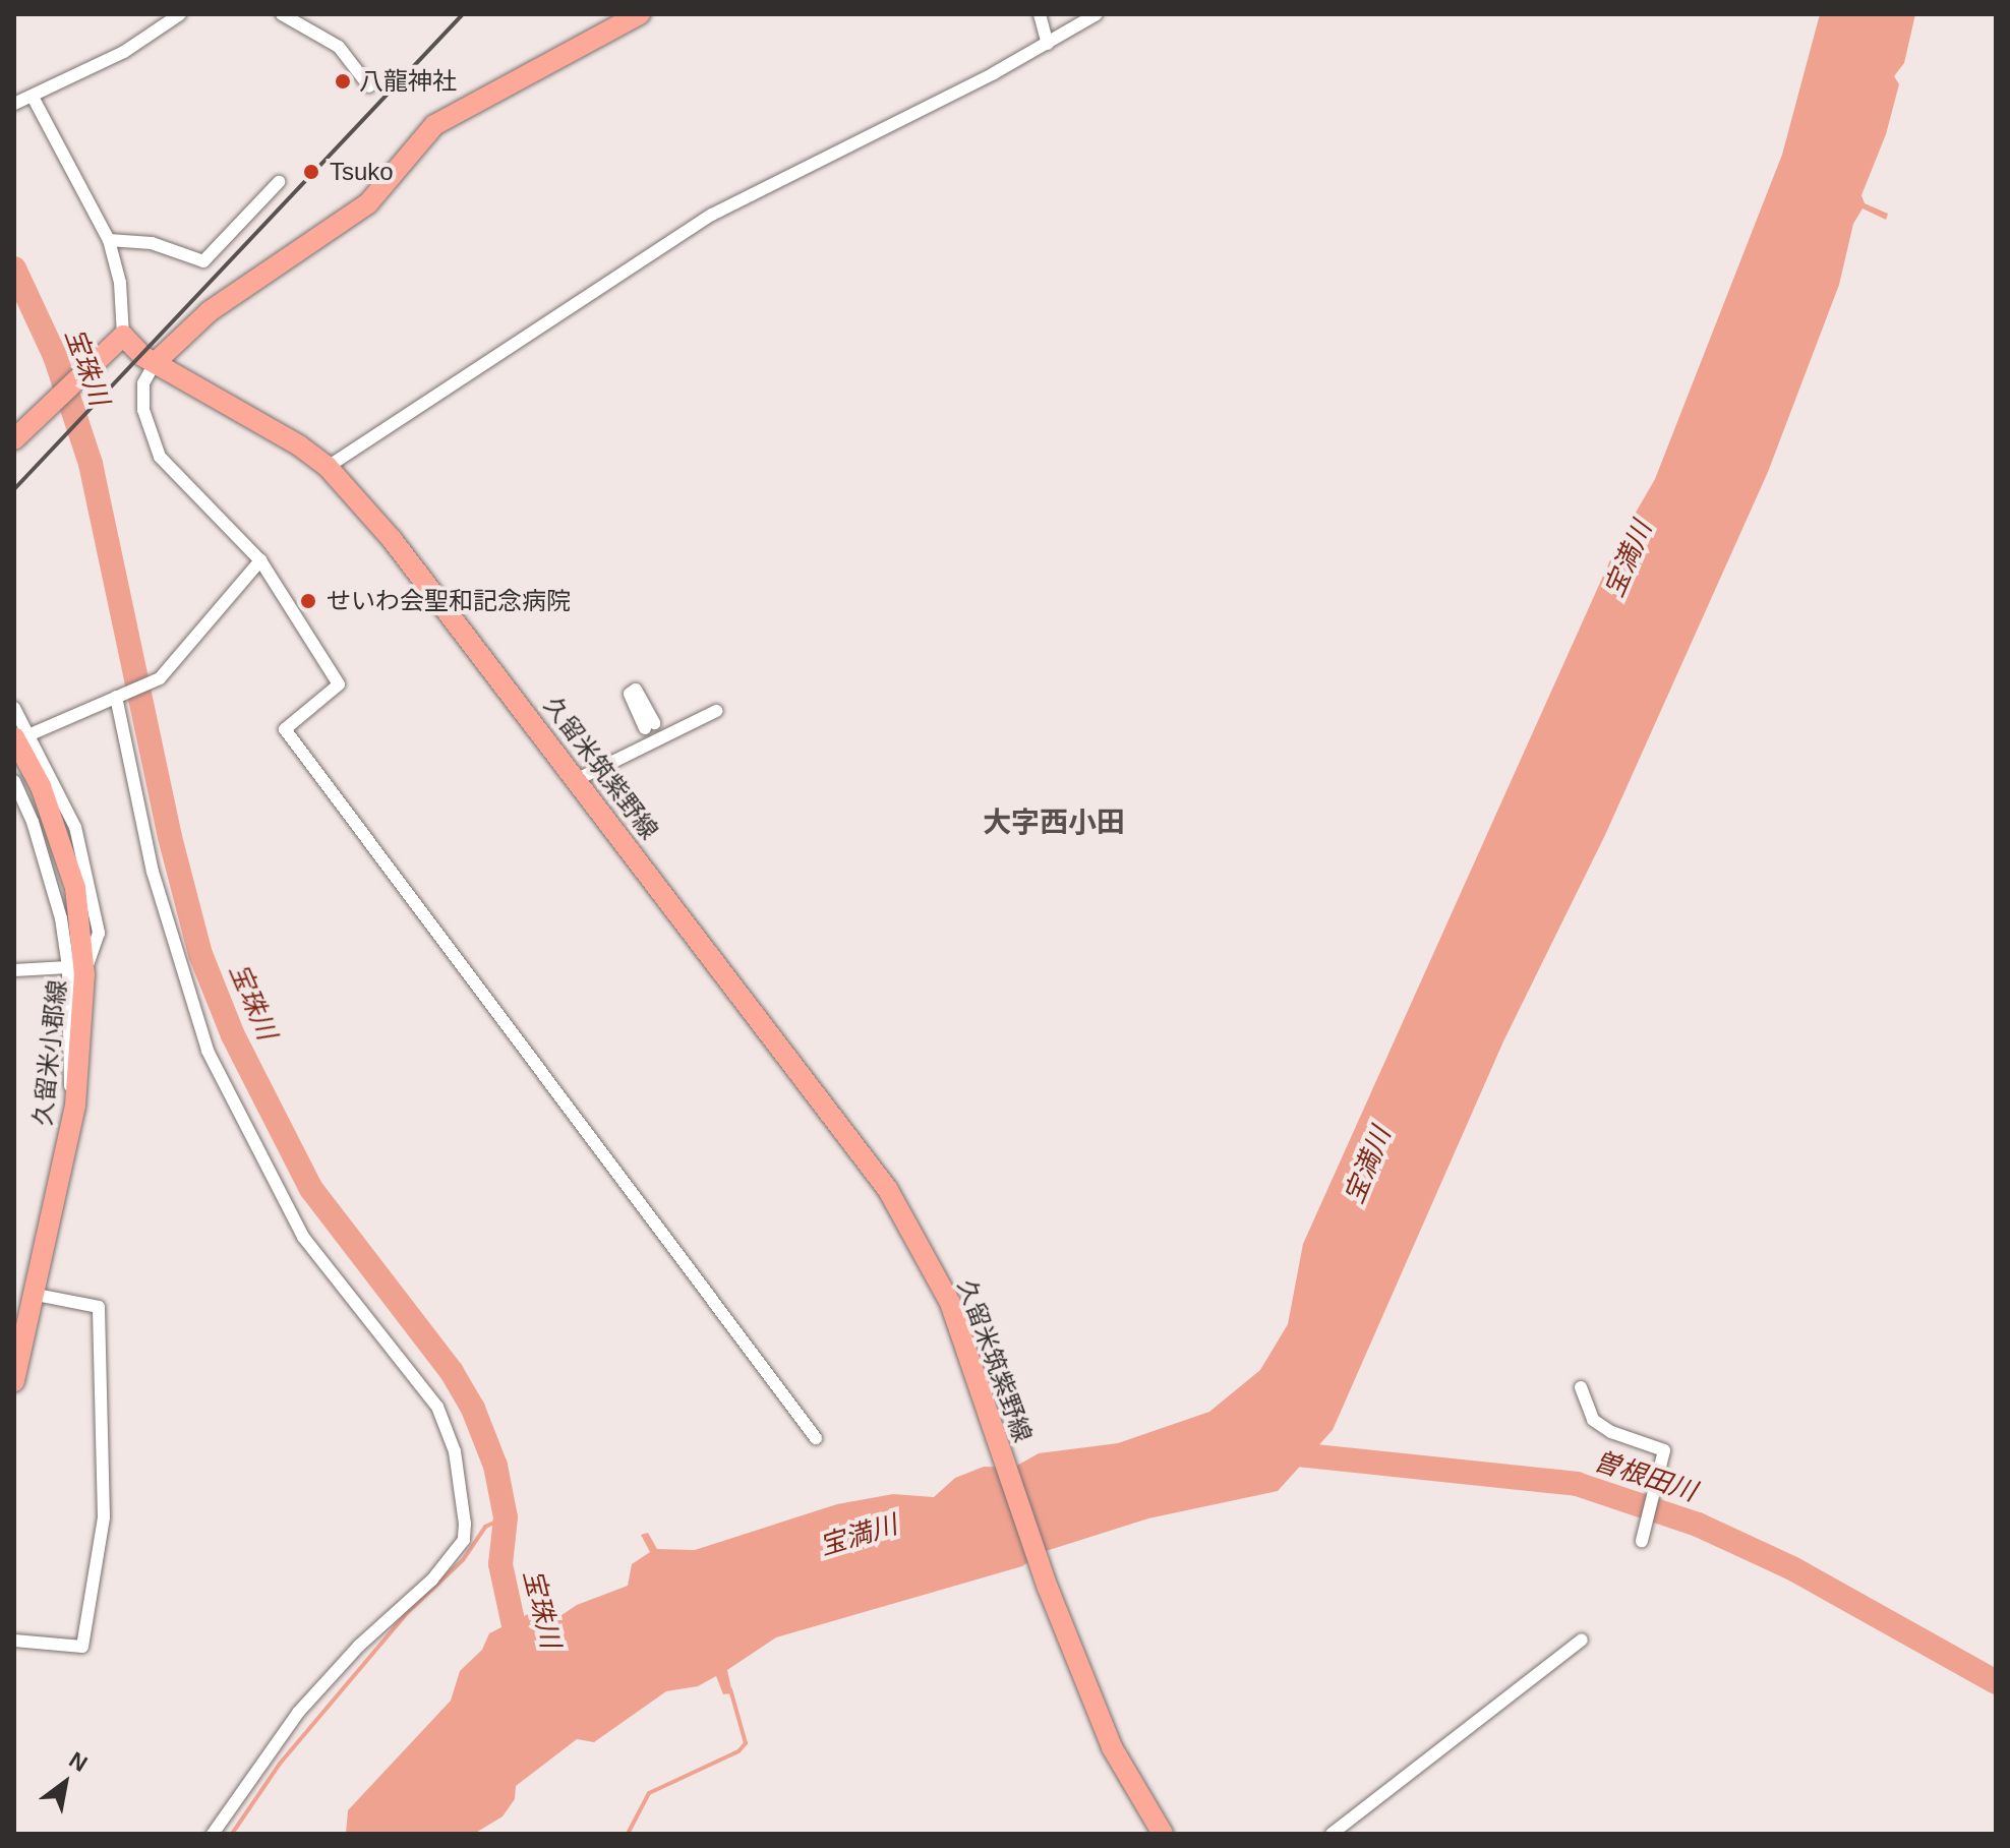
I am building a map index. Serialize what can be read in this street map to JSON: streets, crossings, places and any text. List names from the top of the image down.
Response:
{
  "streets": {
    "main road": ["久留米筑紫野線", "久留米小郡線"]
  },
  "districts": ["大字西小田"],
  "water": ["宝珠川", "宝満川", "曽根田川"],
  "places": ["八龍神社", "Tsuko", "せいわ会聖和記念病院"],
  "north": "top right"
}
